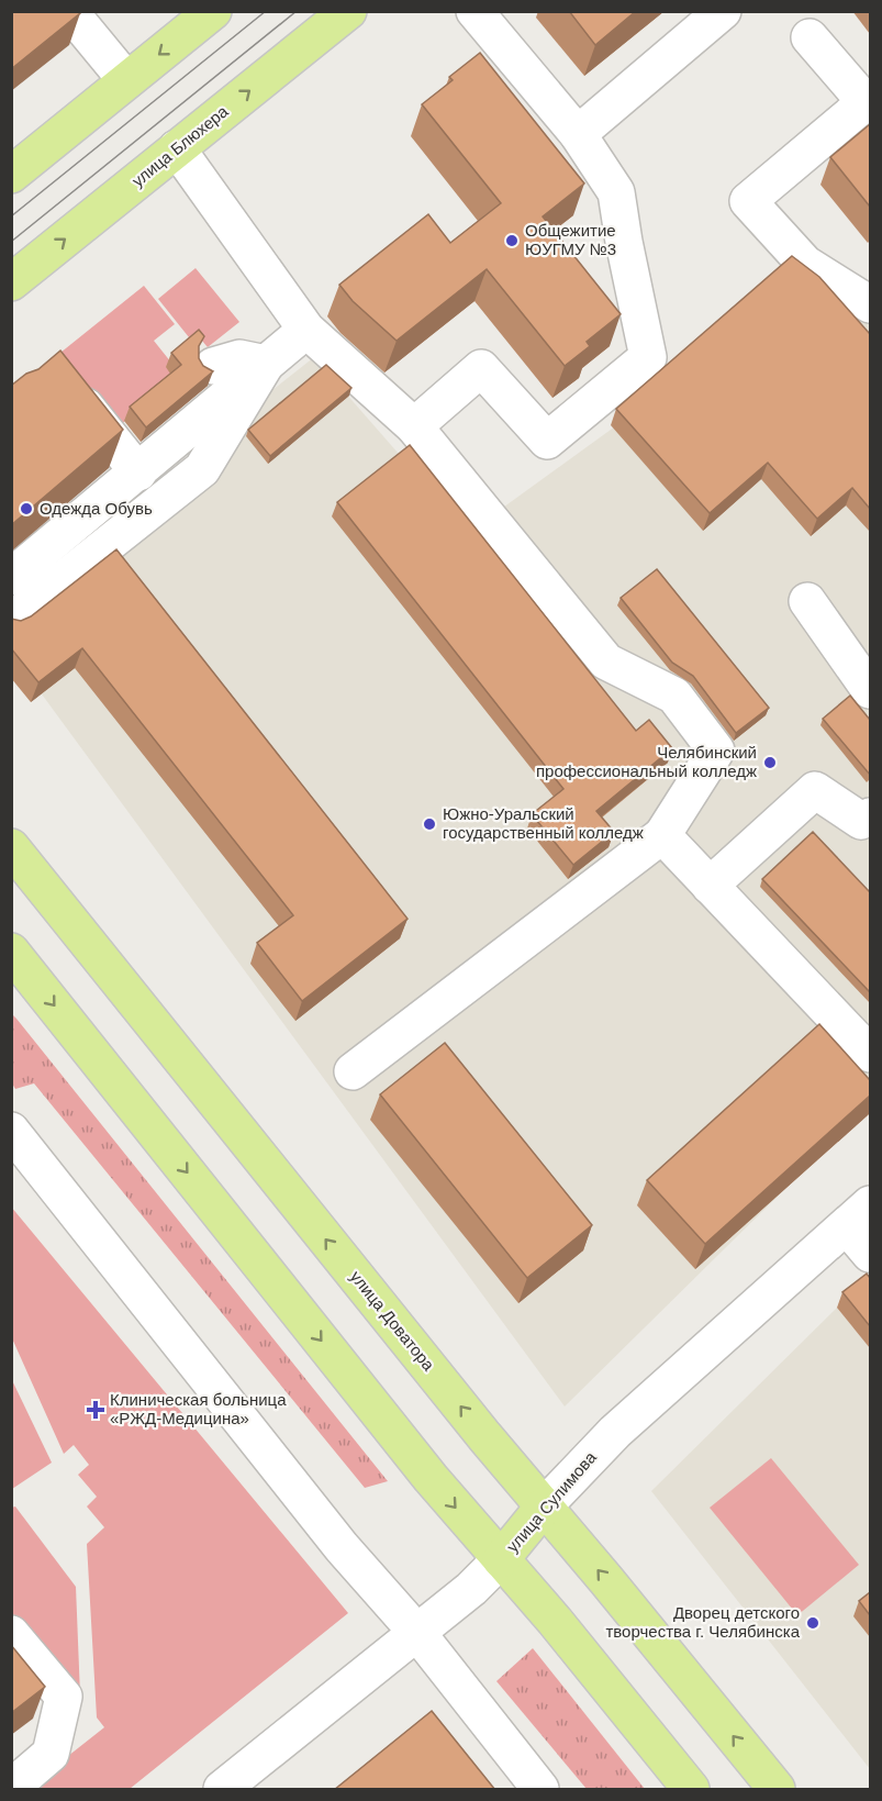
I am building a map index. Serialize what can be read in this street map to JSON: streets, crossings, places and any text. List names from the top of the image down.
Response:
{
  "streets": {
    "main road": ["улица Блюхера", "улица Доватора", "улица Сулимова"]
  },
  "crossings": [
    ["улица Доватора", "улица Сулимова"]
  ],
  "places": {
    "other": [
      "Общежитие ЮУГМУ №3",
      "Одежда Обувь",
      "Челябинский профессиональный колледж",
      "Южно-Уральский государственный колледж",
      "Дворец детского творчества г. Челябинска"
    ],
    "health": ["Клиническая больница «РЖД-Медицина»"]
  }
}
